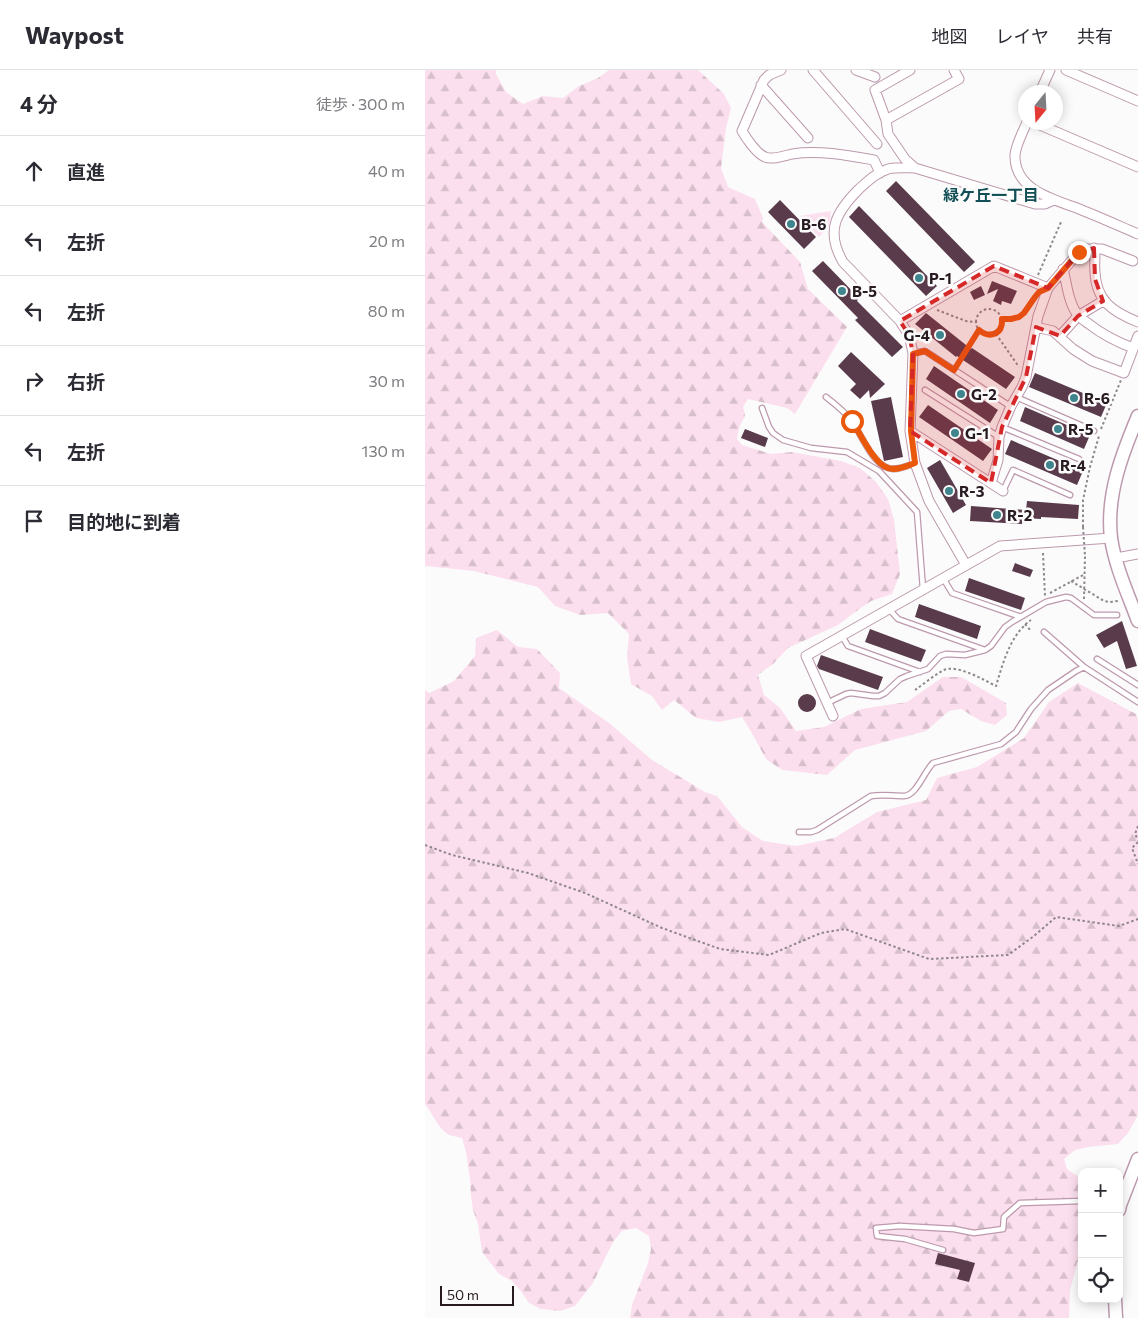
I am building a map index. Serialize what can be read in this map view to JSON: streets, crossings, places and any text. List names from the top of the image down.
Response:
{
  "districts": ["緑ケ丘一丁目"],
  "places": [
    "B-6",
    "P-1",
    "B-5",
    "G-4",
    "G-2",
    "R-6",
    "R-5",
    "G-1",
    "R-4",
    "R-3",
    "R-2"
  ],
  "scale_bar": "50 m",
  "north": "bottom",
  "page": {
    "header": "Waypost",
    "nav": ["地図", "レイヤ", "共有"],
    "heading": ["4 分", "徒歩 · 300 m"],
    "list": [
      ["直進", "40 m"],
      ["左折", "20 m"],
      ["左折", "80 m"],
      ["右折", "30 m"],
      ["左折", "130 m"],
      "目的地に到着"
    ],
    "map_buttons": ["+", "−"],
    "scale": "50 m"
  }
}
